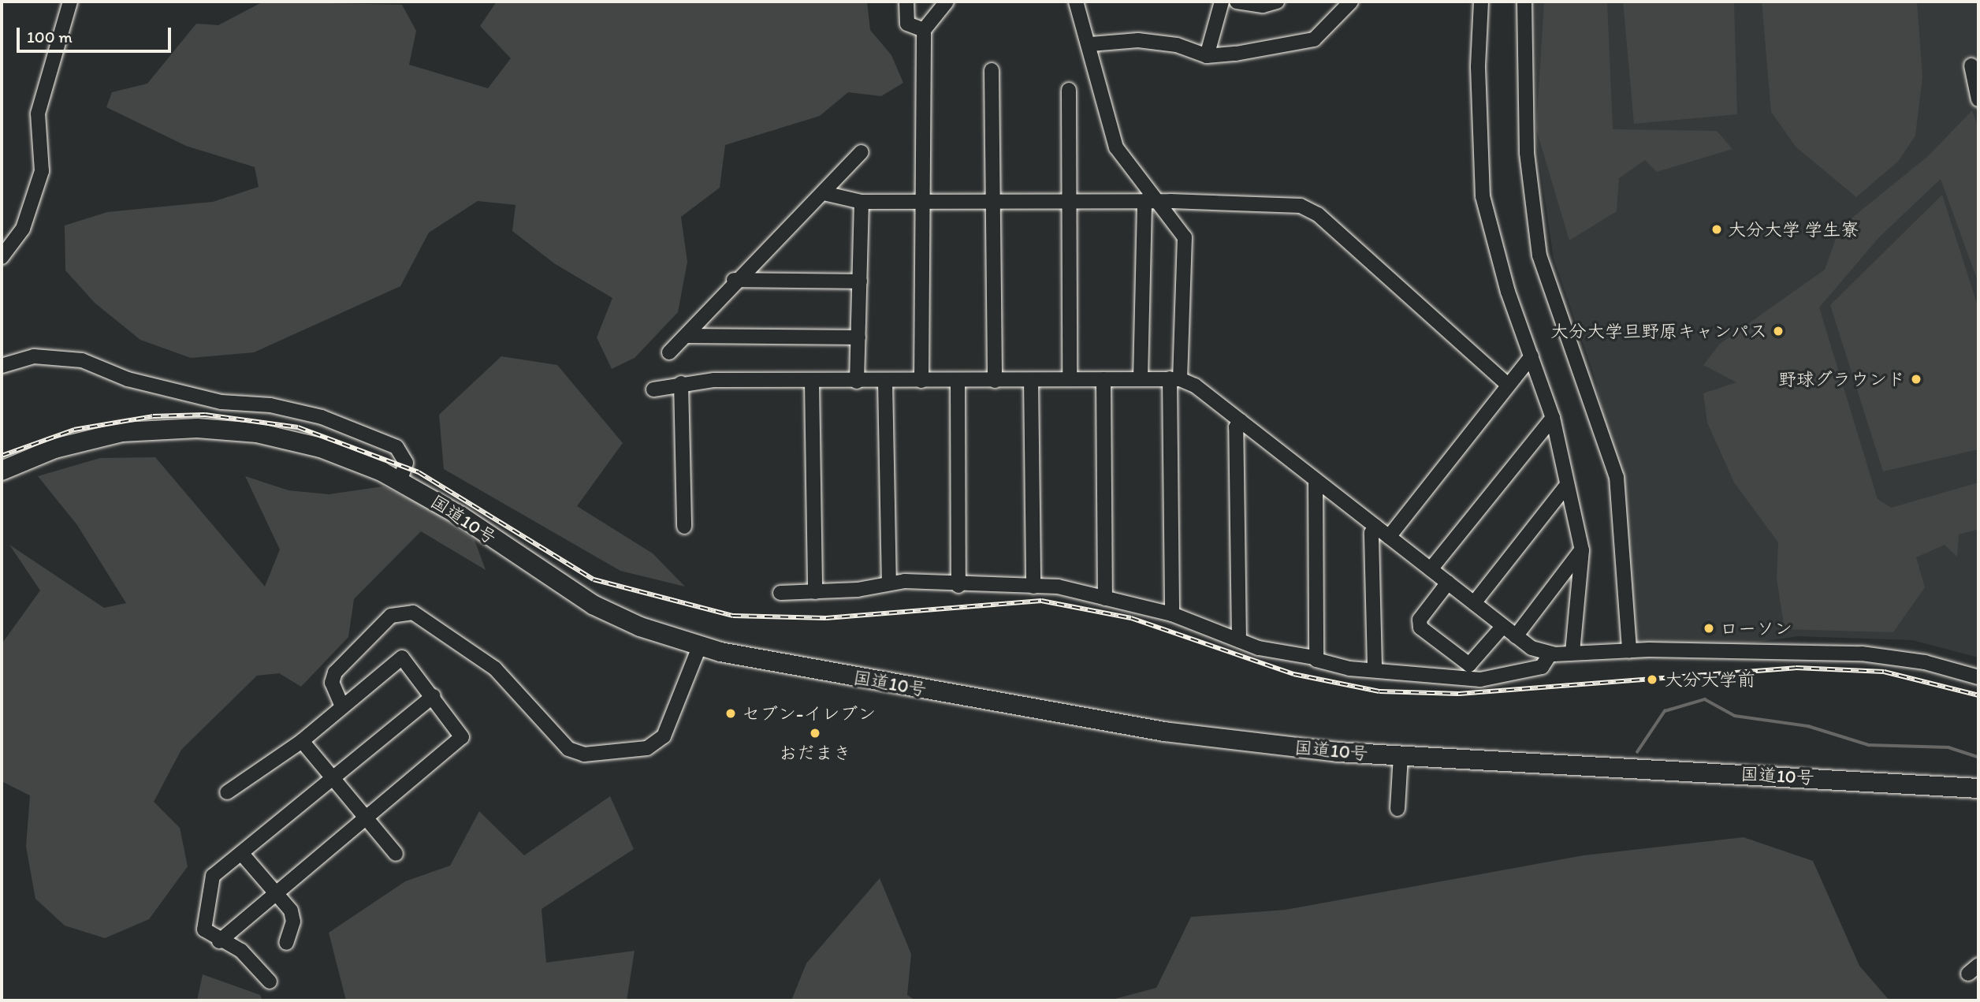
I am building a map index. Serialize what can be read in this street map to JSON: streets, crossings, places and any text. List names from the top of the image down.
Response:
{
  "streets": {
    "highway": ["国道10号"]
  },
  "places": [
    "大分大学 学生寮",
    "大分大学旦野原キャンパス",
    "野球グラウンド",
    "ローソン",
    "大分大学前",
    "セブン-イレブン",
    "おだまき"
  ],
  "scale_bar": "100 m"
}
